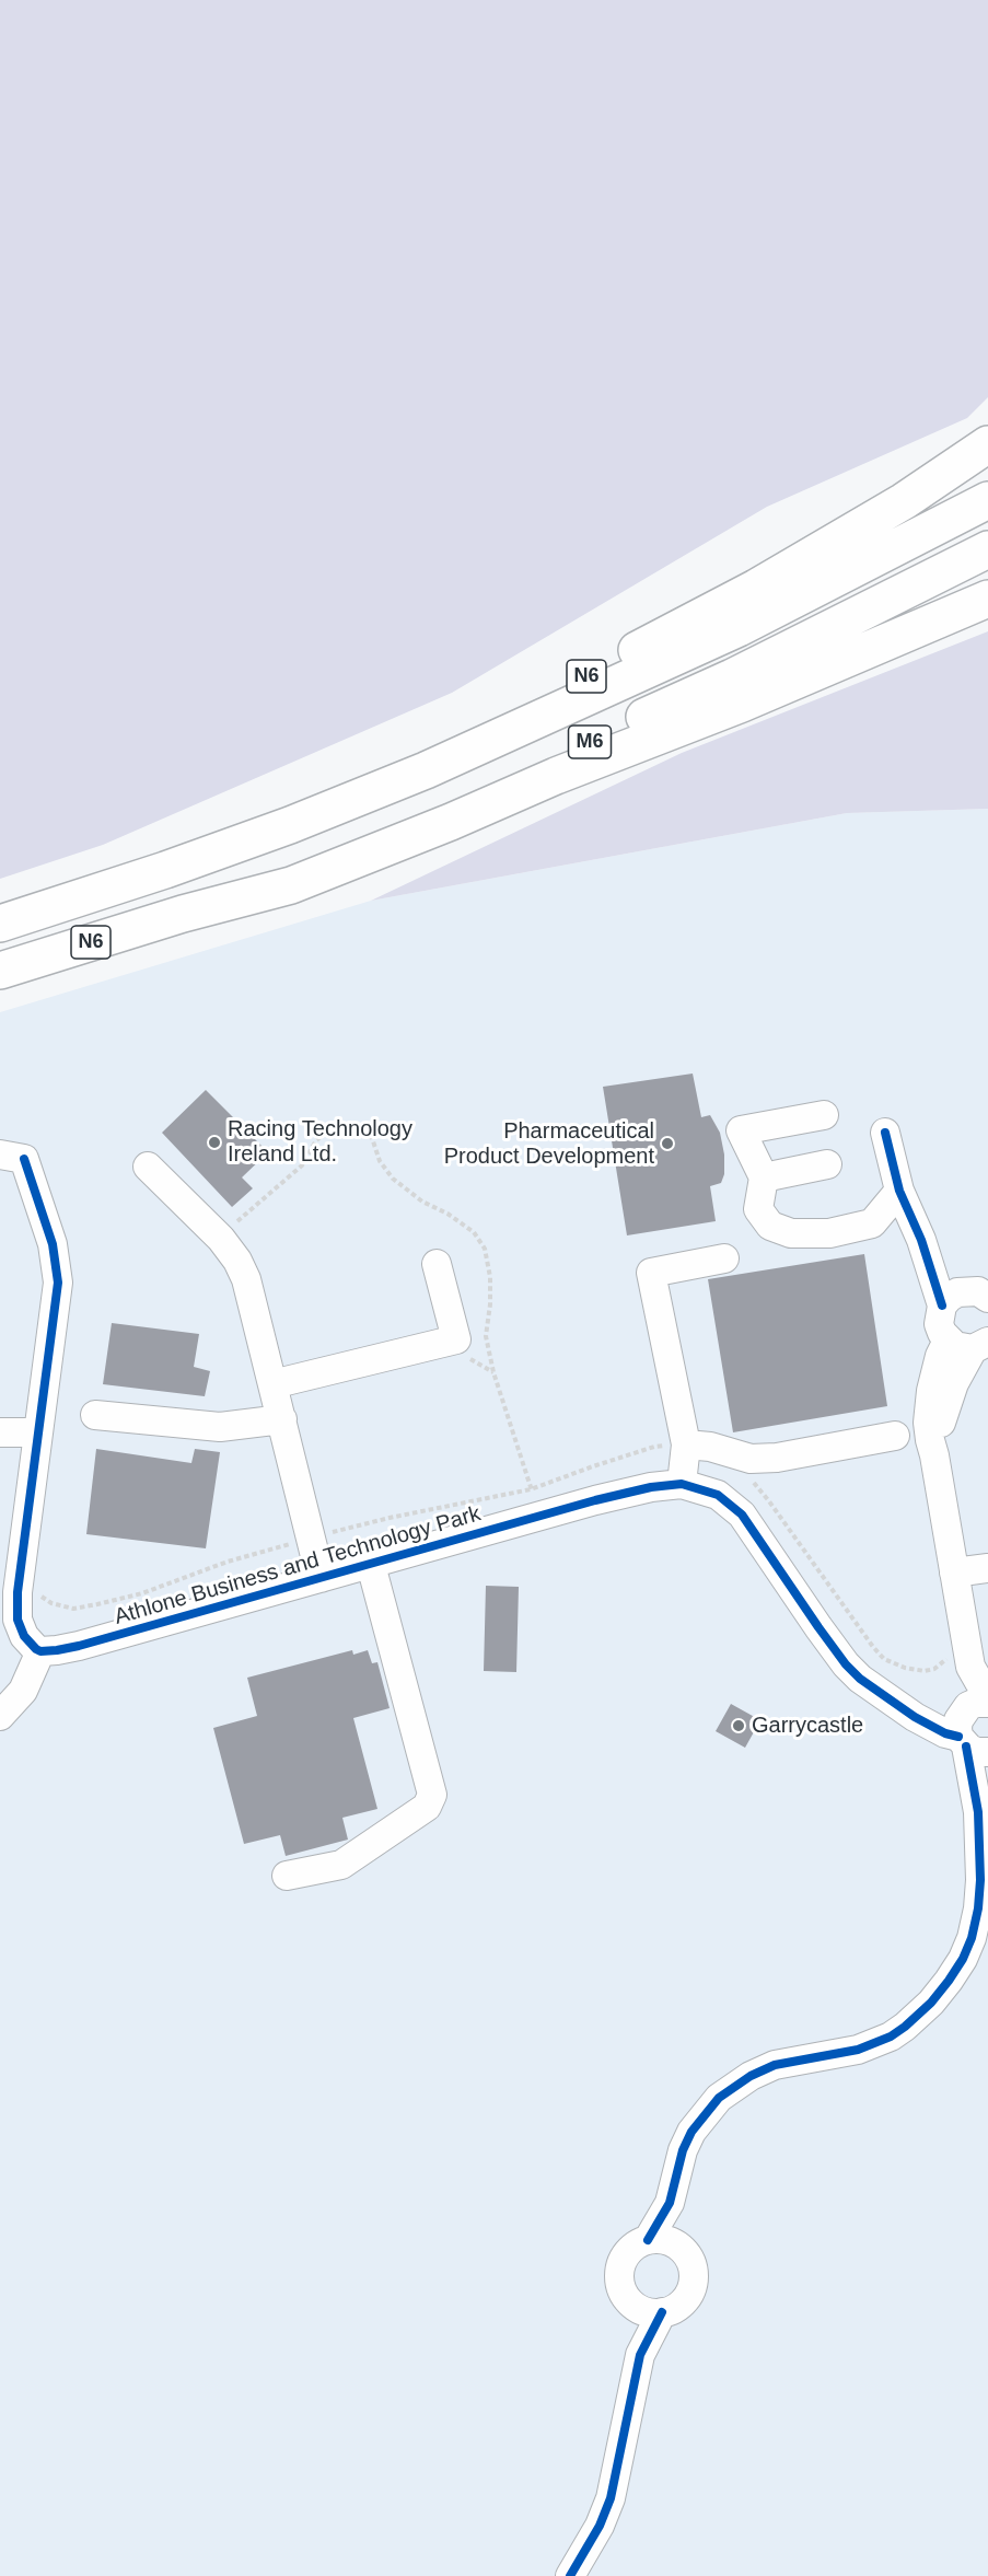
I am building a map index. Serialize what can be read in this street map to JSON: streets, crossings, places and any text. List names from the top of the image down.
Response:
{
  "streets": {
    "highway": ["N6", "M6"],
    "street": ["Athlone Business and Technology Park"]
  },
  "crossings": [
    ["N6", "M6"]
  ],
  "places": ["Racing Technology Ireland Ltd.", "Pharmaceutical Product Development", "Garrycastle"]
}
